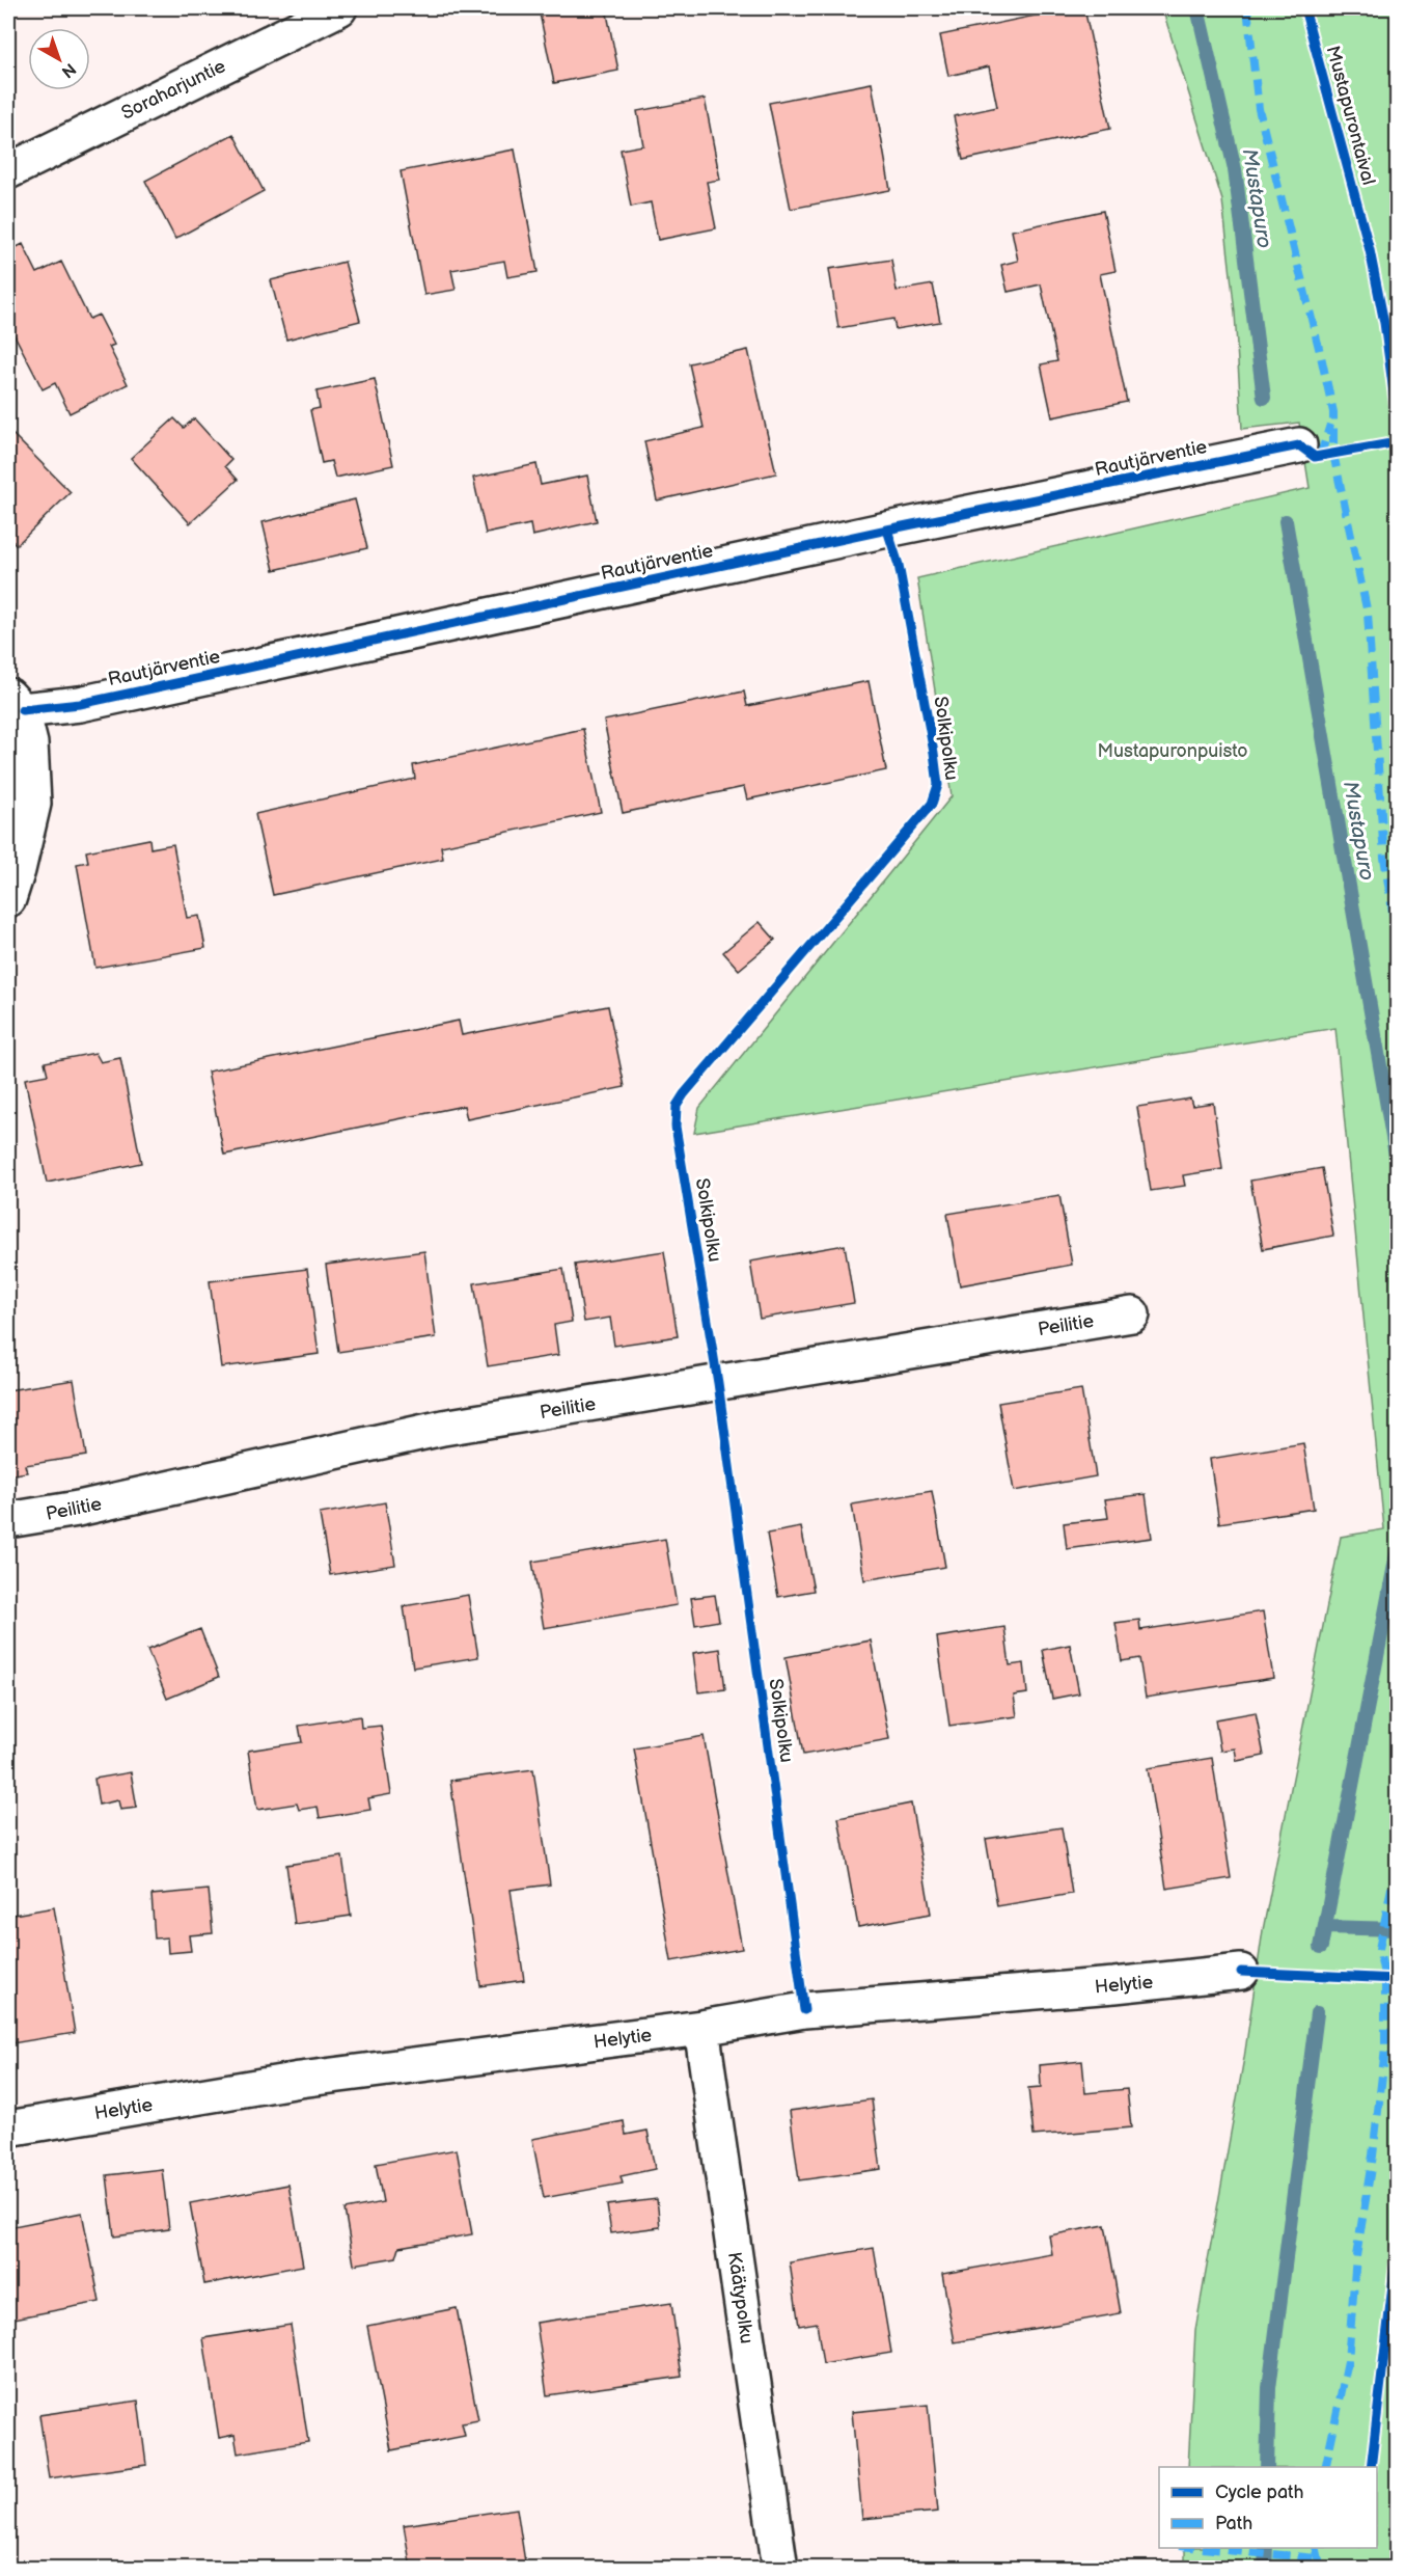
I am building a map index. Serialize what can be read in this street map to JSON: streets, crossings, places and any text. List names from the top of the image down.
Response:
{
  "streets": {
    "street": [
      "Soraharjuntie",
      "Rautjärventie",
      "Peilitie",
      "Helytie",
      "Käätypolku"
    ],
    "cycle path": ["Mustapurontaival", "Solkipolku"]
  },
  "crossings": [
    ["Helytie", "Käätypolku"]
  ],
  "water": ["Mustapuro"],
  "parks": ["Mustapuronpuisto"],
  "legend": ["Cycle path", "Path"],
  "north": "bottom right"
}
